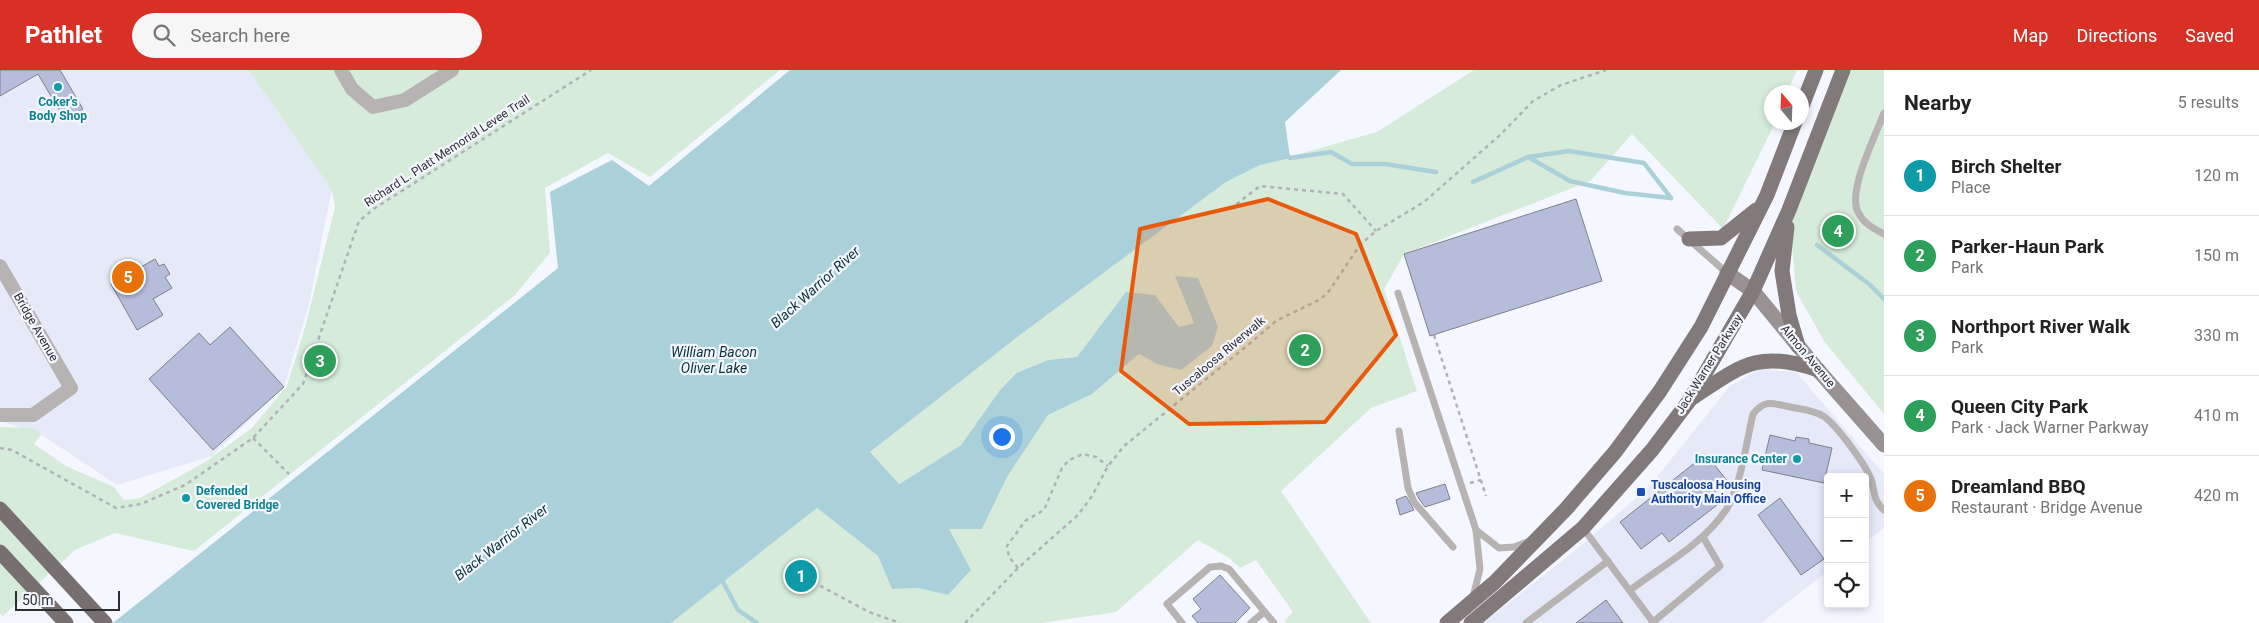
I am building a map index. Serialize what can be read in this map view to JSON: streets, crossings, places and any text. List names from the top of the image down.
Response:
{
  "streets": {
    "main road": ["Almon Avenue", "Jack Warner Parkway"],
    "street": ["Bridge Avenue"],
    "path": ["Richard L. Platt Memorial Levee Trail", "Tuscaloosa Riverwalk"]
  },
  "crossings": [
    ["Almon Avenue", "Jack Warner Parkway"]
  ],
  "water": ["Black Warrior River", "William Bacon Oliver Lake"],
  "places": {
    "other": ["Coker's Body Shop", "Insurance Center", "Defended Covered Bridge"],
    "transit": ["Tuscaloosa Housing Authority Main Office"]
  },
  "scale_bar": "50 m",
  "north": "top",
  "page": {
    "header": "Pathlet",
    "search": "Search here",
    "nav": ["Map", "Directions", "Saved"],
    "heading": ["Nearby", "5 results"],
    "list": [
      {
        "mark": "1",
        "name": "Birch Shelter",
        "note": "Place",
        "value": "120 m"
      },
      {
        "mark": "2",
        "name": "Parker-Haun Park",
        "note": "Park",
        "value": "150 m"
      },
      {
        "mark": "3",
        "name": "Northport River Walk",
        "note": "Park",
        "value": "330 m"
      },
      {
        "mark": "4",
        "name": "Queen City Park",
        "note": "Park · Jack Warner Parkway",
        "value": "410 m"
      },
      {
        "mark": "5",
        "name": "Dreamland BBQ",
        "note": "Restaurant · Bridge Avenue",
        "value": "420 m"
      }
    ],
    "pins": [
      "4",
      "5",
      "2",
      "3",
      "1"
    ],
    "map_buttons": ["+", "−"],
    "scale": "50 m"
  }
}
